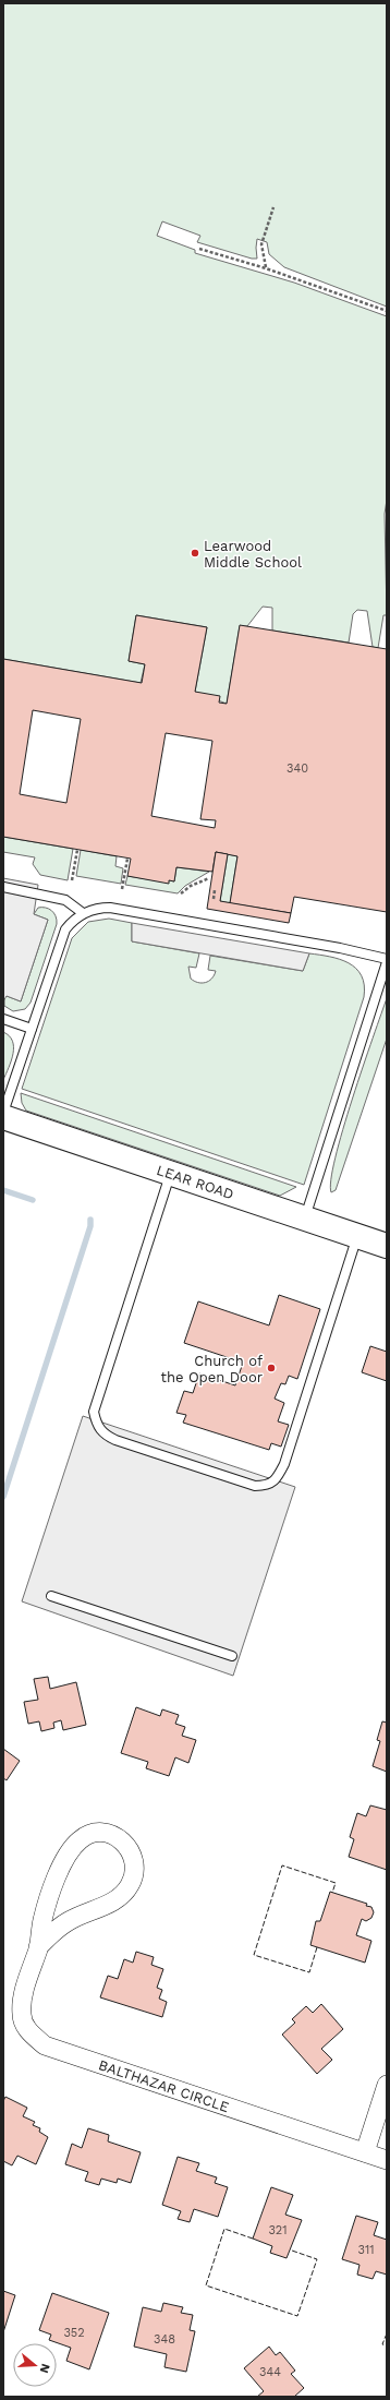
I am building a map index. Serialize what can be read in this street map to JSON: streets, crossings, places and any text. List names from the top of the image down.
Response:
{
  "streets": {
    "street": ["LEAR ROAD", "BALTHAZAR CIRCLE"]
  },
  "places": ["Learwood Middle School", "Church of the Open Door"],
  "house_numbers": [
    "340",
    "321",
    "311",
    "352",
    "348",
    "344"
  ],
  "north": "right"
}
